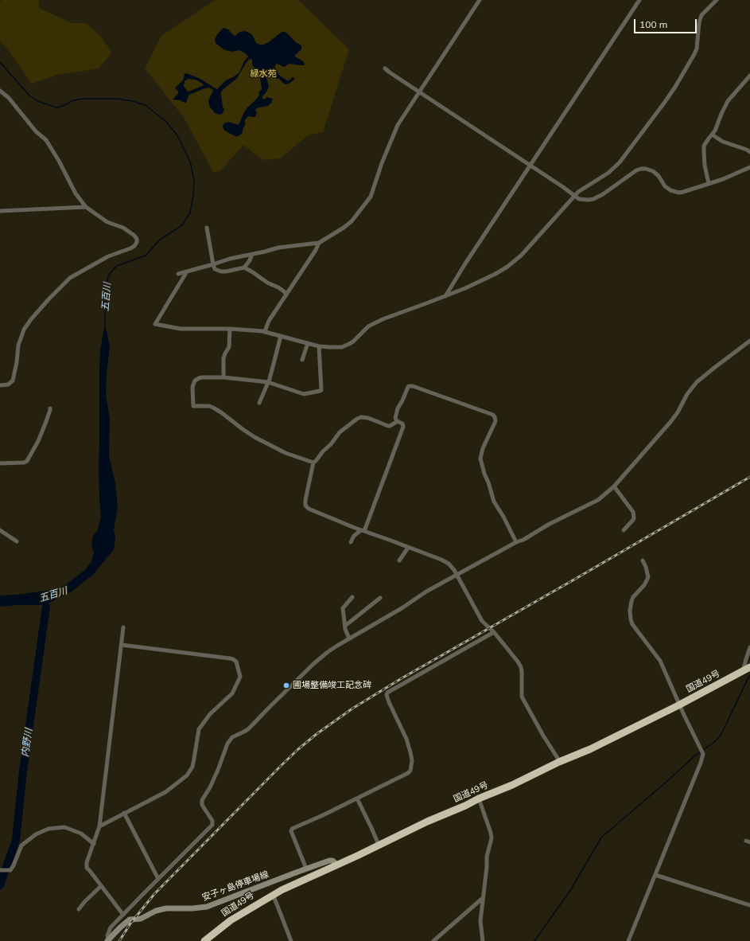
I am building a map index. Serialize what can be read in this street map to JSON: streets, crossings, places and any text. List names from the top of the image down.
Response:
{
  "streets": {
    "highway": ["国道49号"],
    "main road": ["安子ヶ島停車場線"]
  },
  "crossings": [
    ["国道49号", "安子ヶ島停車場線"]
  ],
  "water": ["五百川", "内野川"],
  "parks": ["緑水苑"],
  "places": ["圃場整備竣工記念碑"],
  "scale_bar": "100 m"
}
